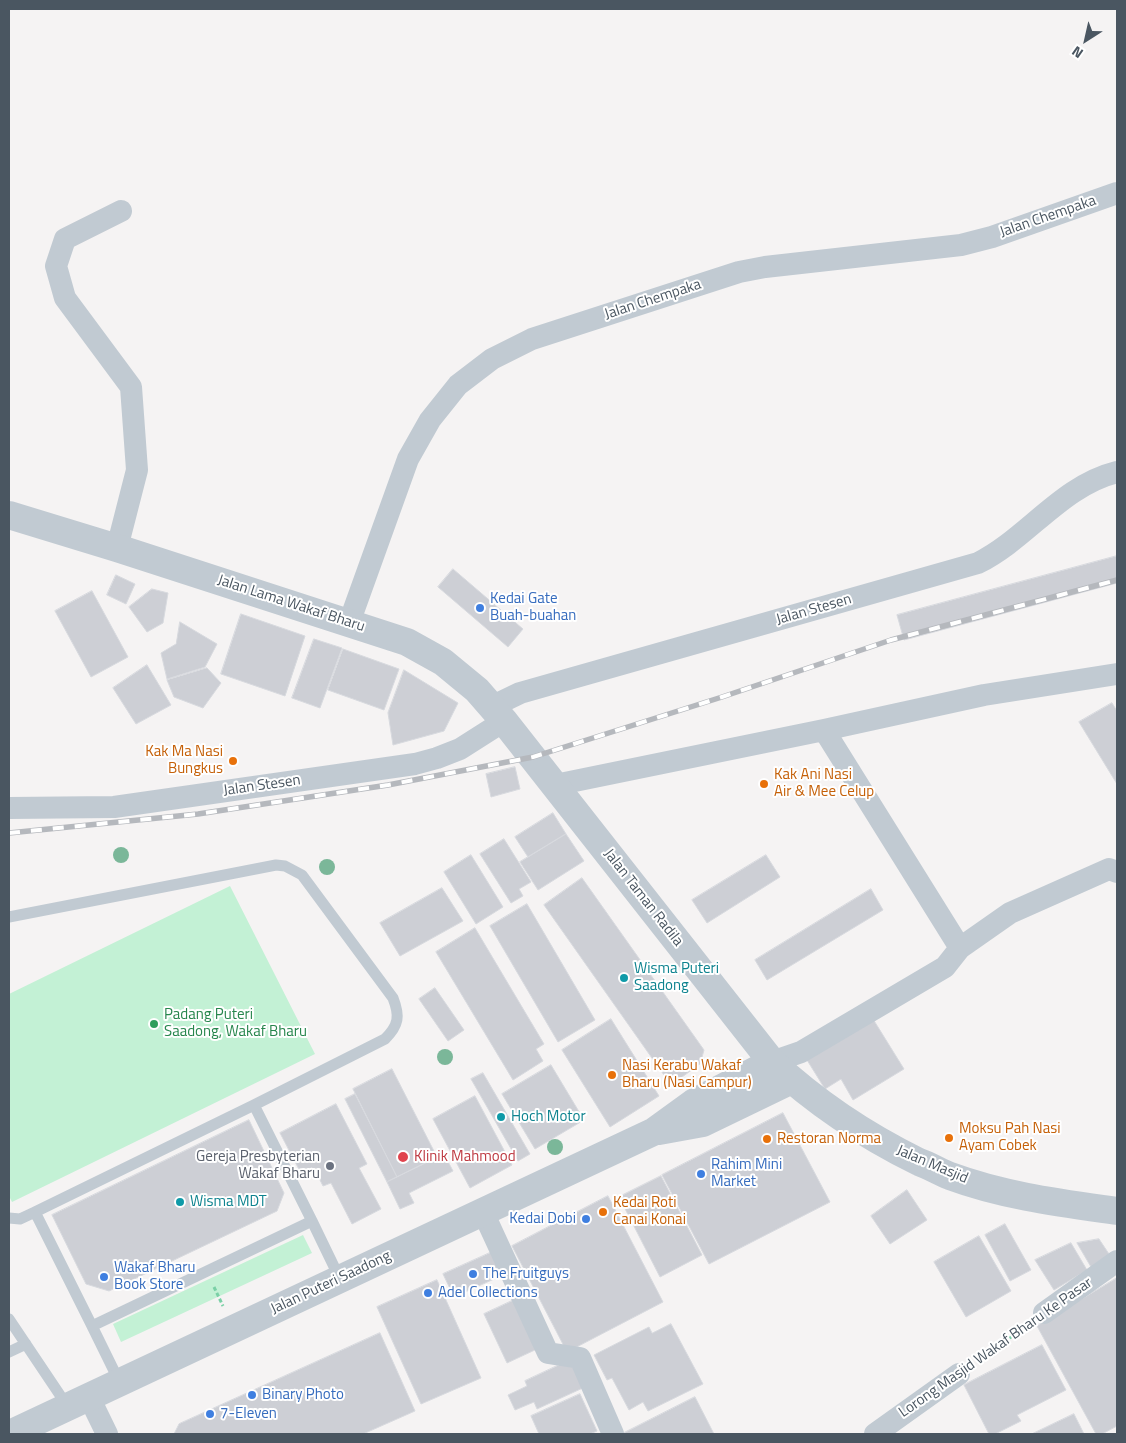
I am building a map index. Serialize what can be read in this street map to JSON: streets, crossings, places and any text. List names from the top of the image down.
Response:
{
  "streets": {
    "street": [
      "Jalan Chempaka",
      "Jalan Lama Wakaf Bharu",
      "Jalan Stesen",
      "Jalan Taman Radila",
      "Jalan Masjid",
      "Jalan Puteri Saadong",
      "Lorong Masjid Wakaf Bharu Ke Pasar"
    ]
  },
  "crossings": [
    ["Jalan Chempaka", "Jalan Lama Wakaf Bharu"],
    ["Jalan Lama Wakaf Bharu", "Jalan Stesen"],
    ["Jalan Lama Wakaf Bharu", "Jalan Taman Radila"],
    ["Jalan Taman Radila", "Jalan Masjid"],
    ["Jalan Taman Radila", "Jalan Puteri Saadong"],
    ["Jalan Masjid", "Jalan Puteri Saadong"]
  ],
  "places": [
    "Kedai Gate Buah-buahan",
    "Kak Ma Nasi Bungkus",
    "Kak Ani Nasi Air & Mee Celup",
    "Wisma Puteri Saadong",
    "Padang Puteri Saadong, Wakaf Bharu",
    "Nasi Kerabu Wakaf Bharu (Nasi Campur)",
    "Hoch Motor",
    "Moksu Pah Nasi Ayam Cobek",
    "Restoran Norma",
    "Klinik Mahmood",
    "Gereja Presbyterian Wakaf Bharu",
    "Rahim Mini Market",
    "Wisma MDT",
    "Kedai Roti Canai Konai",
    "Kedai Dobi",
    "The Fruitguys",
    "Wakaf Bharu Book Store",
    "Adel Collections",
    "Binary Photo",
    "7-Eleven"
  ],
  "north": "bottom left"
}
